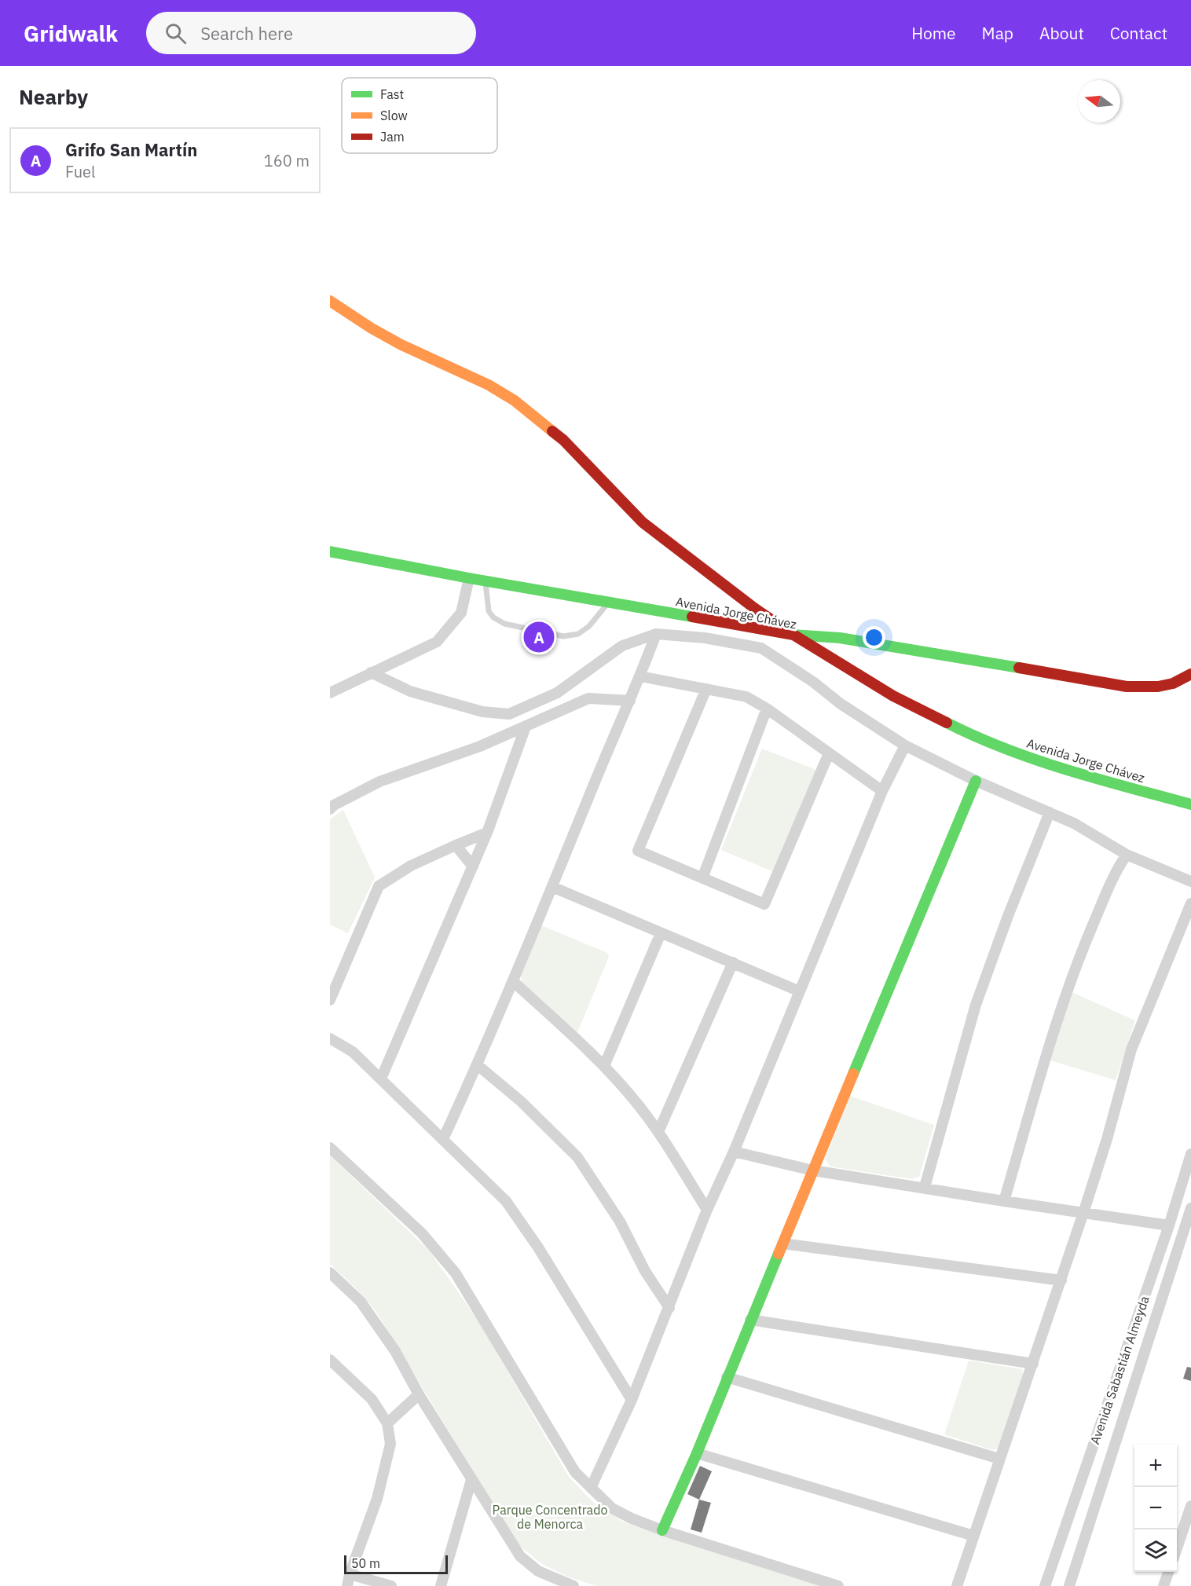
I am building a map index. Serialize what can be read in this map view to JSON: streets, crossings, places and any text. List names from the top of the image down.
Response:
{
  "streets": {
    "street": ["Avenida Jorge Chávez", "Avenida Sabastián Almeyda"]
  },
  "parks": ["Parque Concentrado de Menorca"],
  "legend": ["Fast", "Slow", "Jam"],
  "scale_bar": "50 m",
  "north": "left",
  "page": {
    "header": "Gridwalk",
    "search": "Search here",
    "nav": [
      "Home",
      "Map",
      "About",
      "Contact"
    ],
    "heading": "Nearby",
    "list": [
      {
        "mark": "A",
        "name": "Grifo San Martín",
        "note": "Fuel",
        "value": "160 m"
      }
    ],
    "pins": "A",
    "map_buttons": ["+", "−"],
    "scale": "50 m"
  }
}
